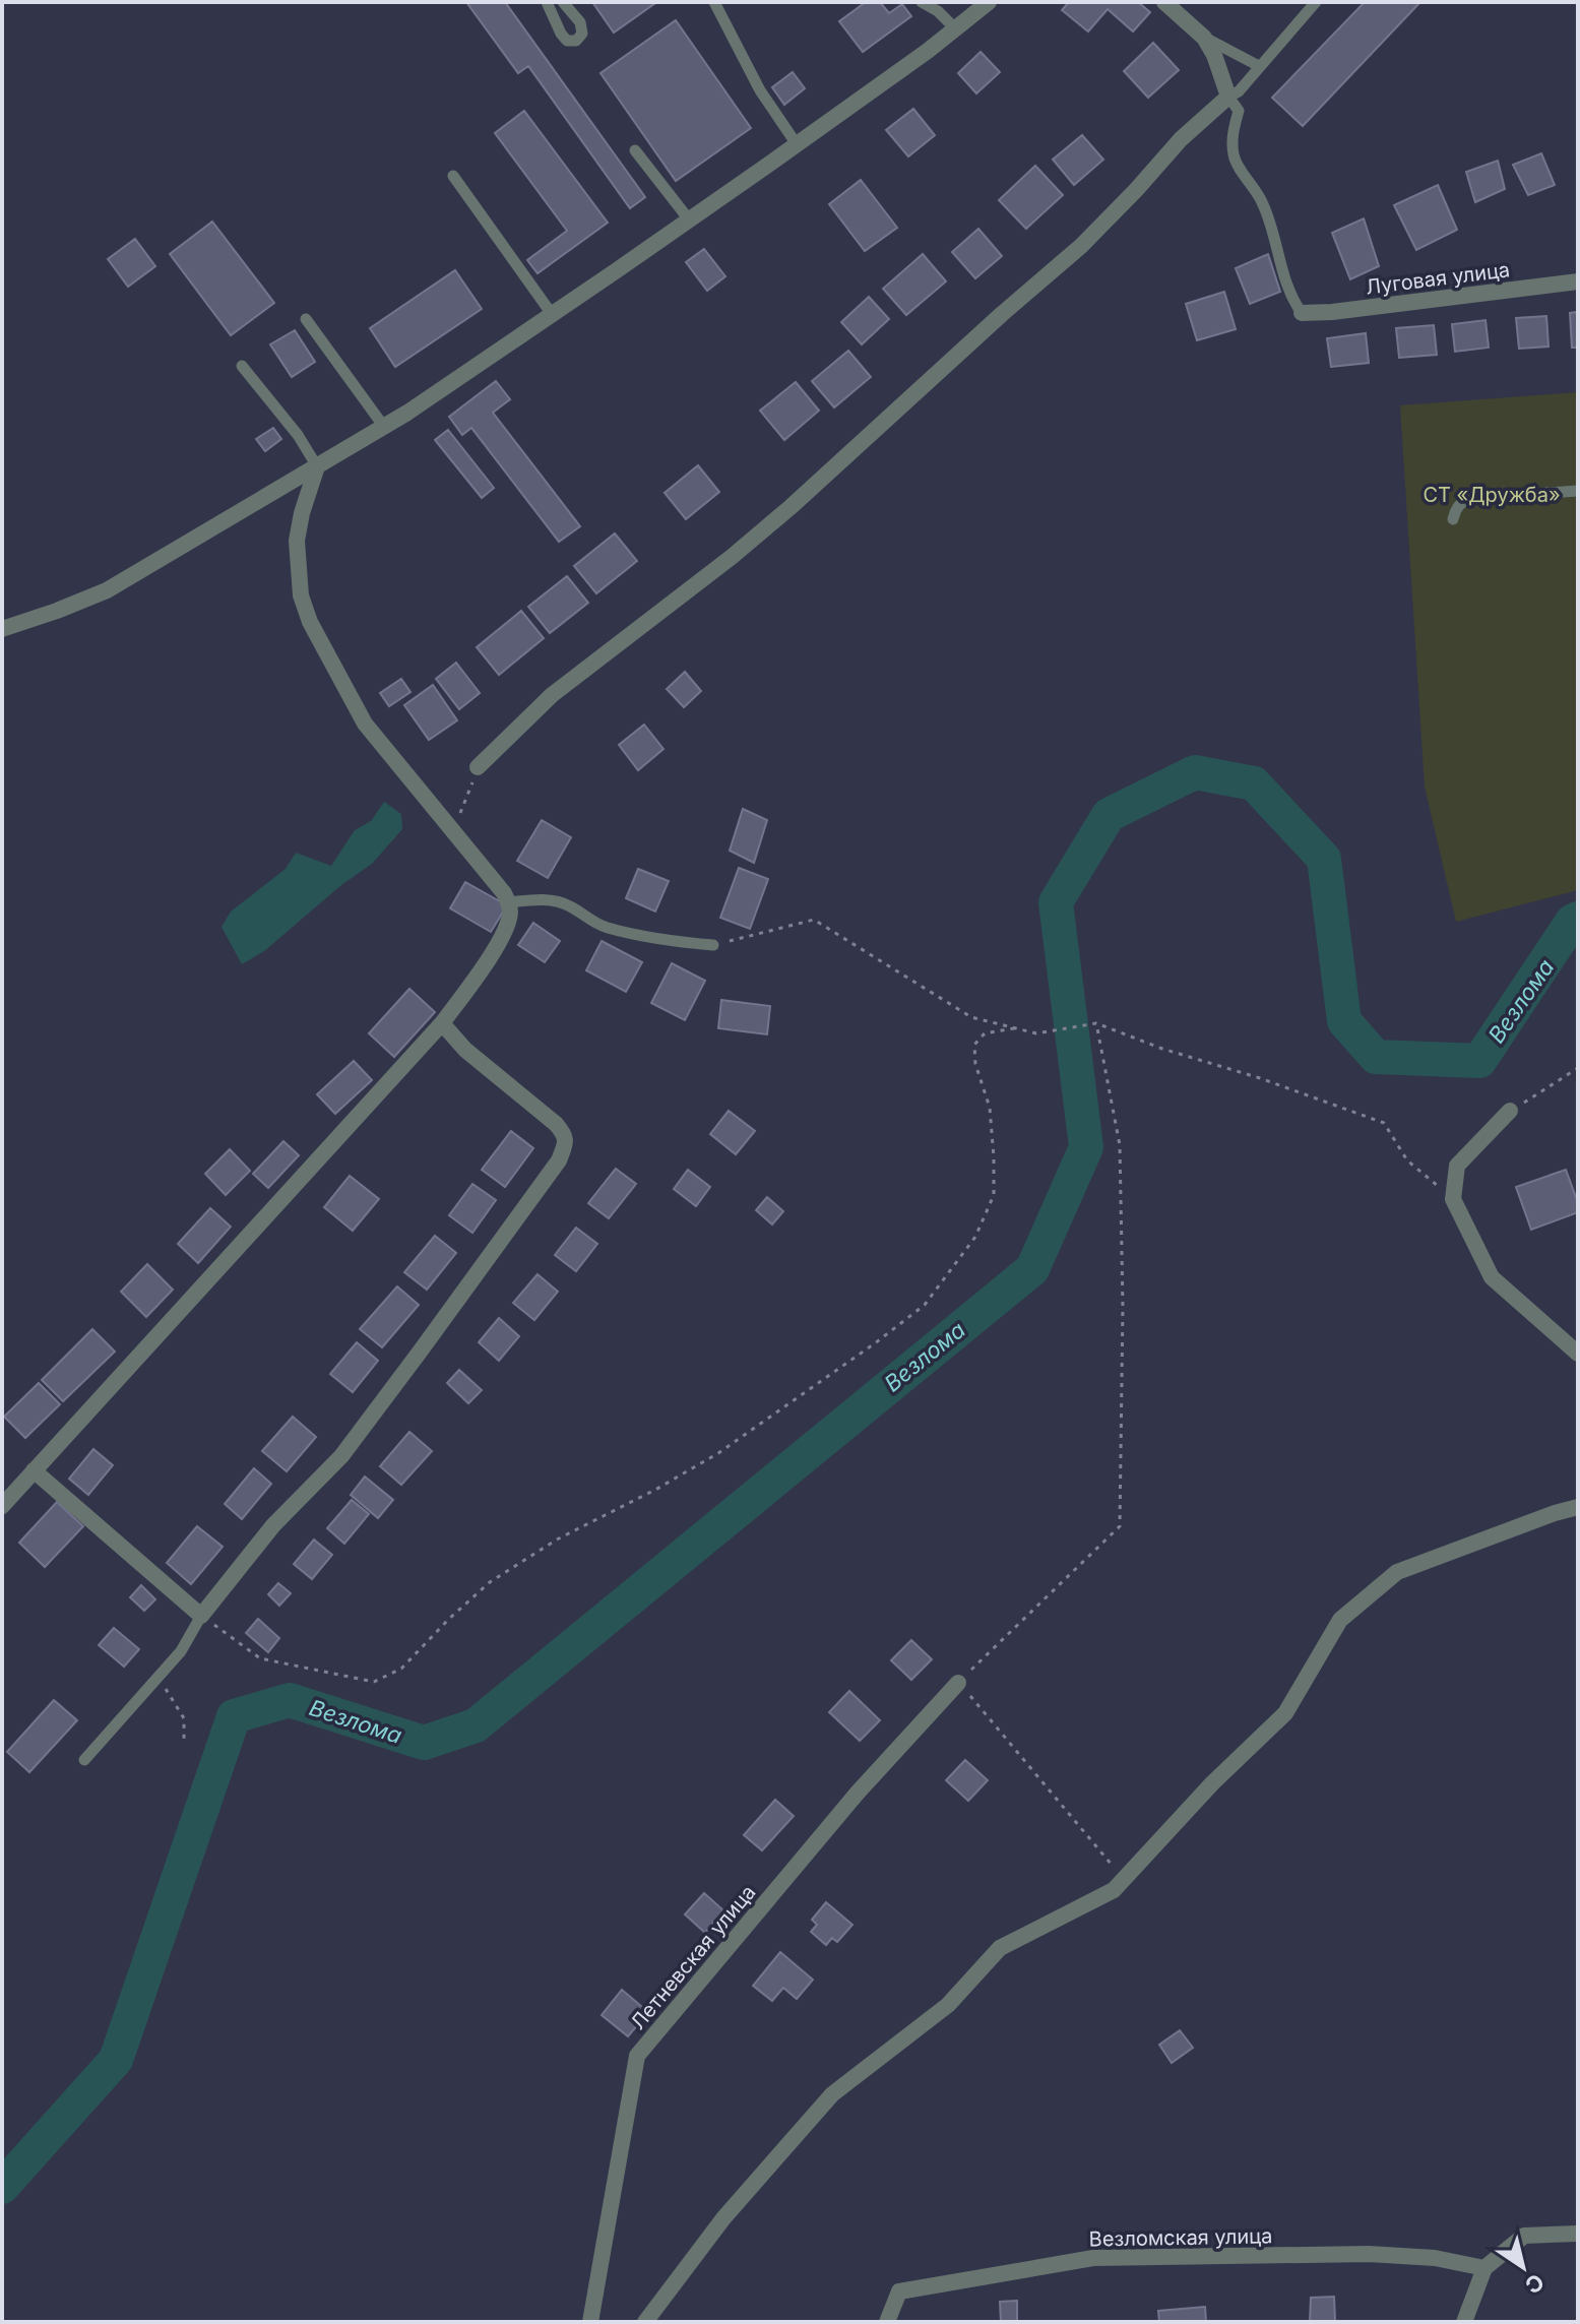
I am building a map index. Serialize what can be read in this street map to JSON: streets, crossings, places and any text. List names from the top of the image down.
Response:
{
  "streets": {
    "street": ["Луговая улица", "Летневская улица", "Везломская улица"]
  },
  "water": ["Везлома"],
  "parks": ["СТ «Дружба»"],
  "north": "bottom right"
}
